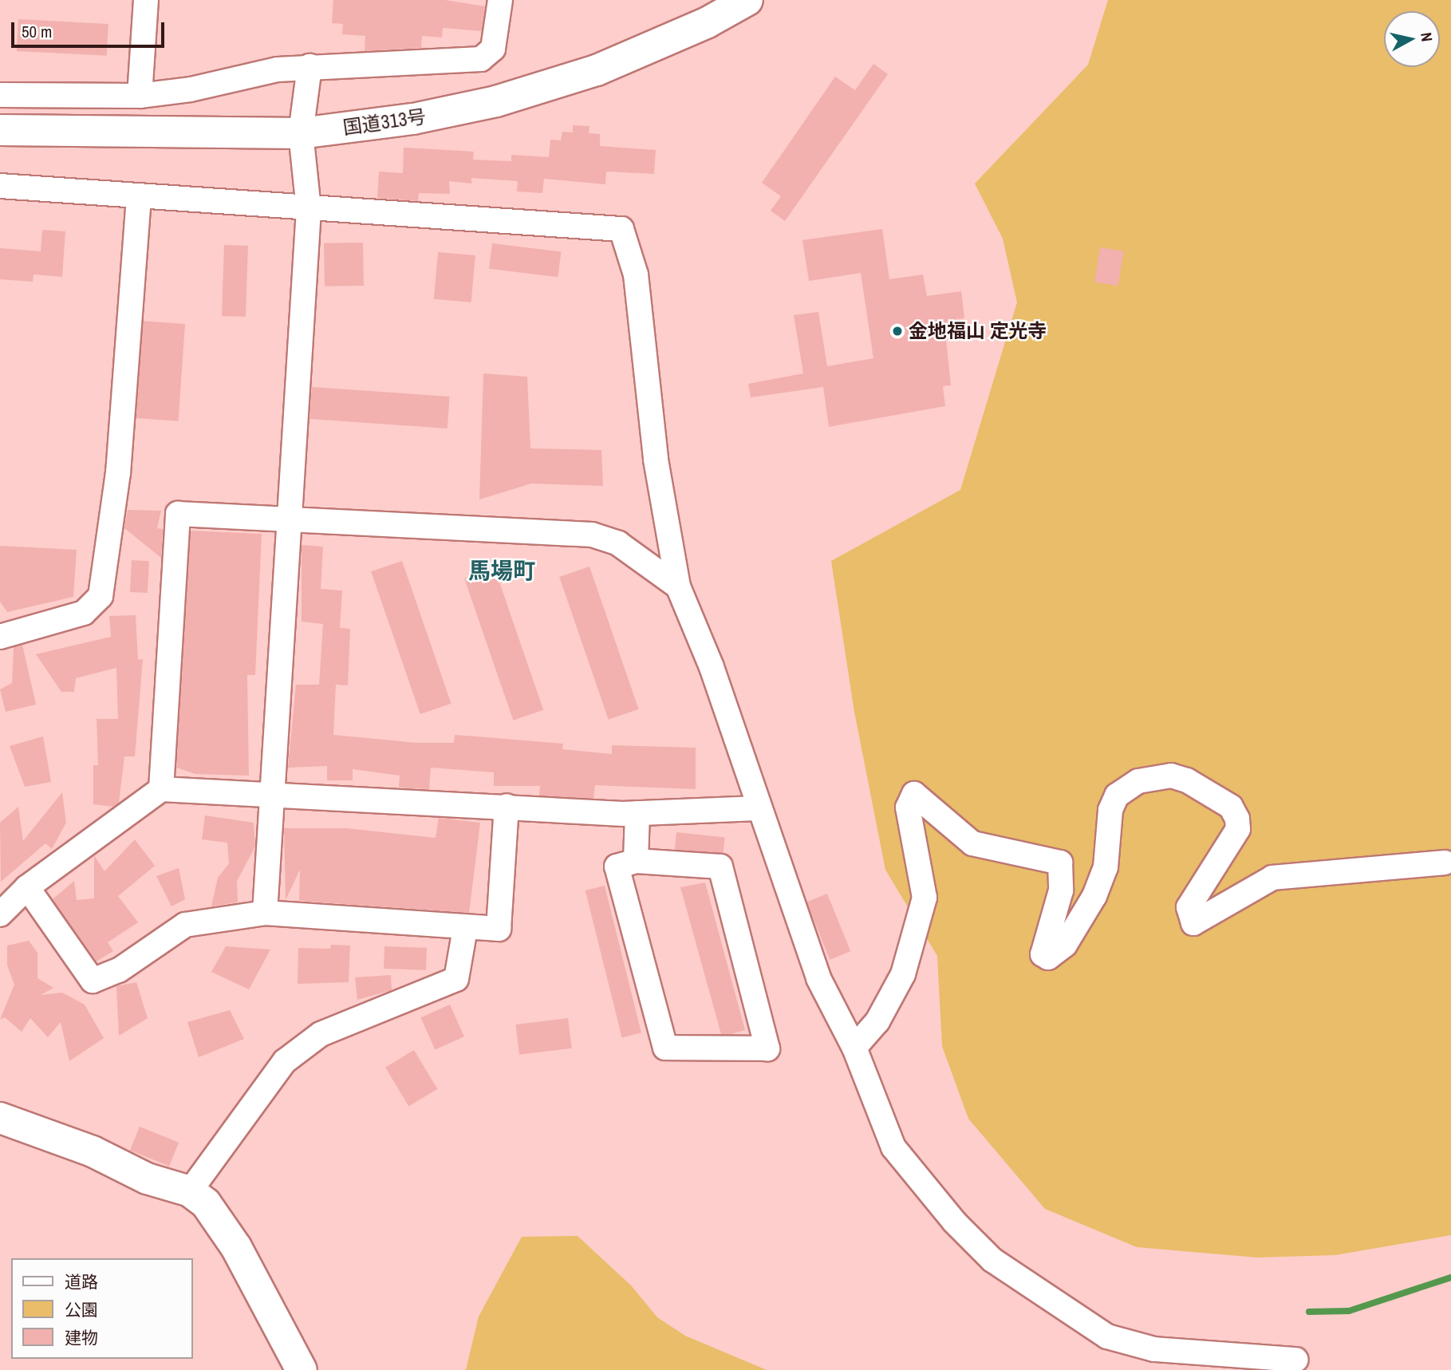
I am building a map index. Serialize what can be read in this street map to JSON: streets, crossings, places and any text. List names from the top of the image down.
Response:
{
  "streets": {
    "main road": ["国道313号"]
  },
  "districts": ["馬場町"],
  "places": ["金地福山 定光寺"],
  "legend": ["道路", "公園", "建物"],
  "scale_bar": "50 m",
  "north": "right"
}
